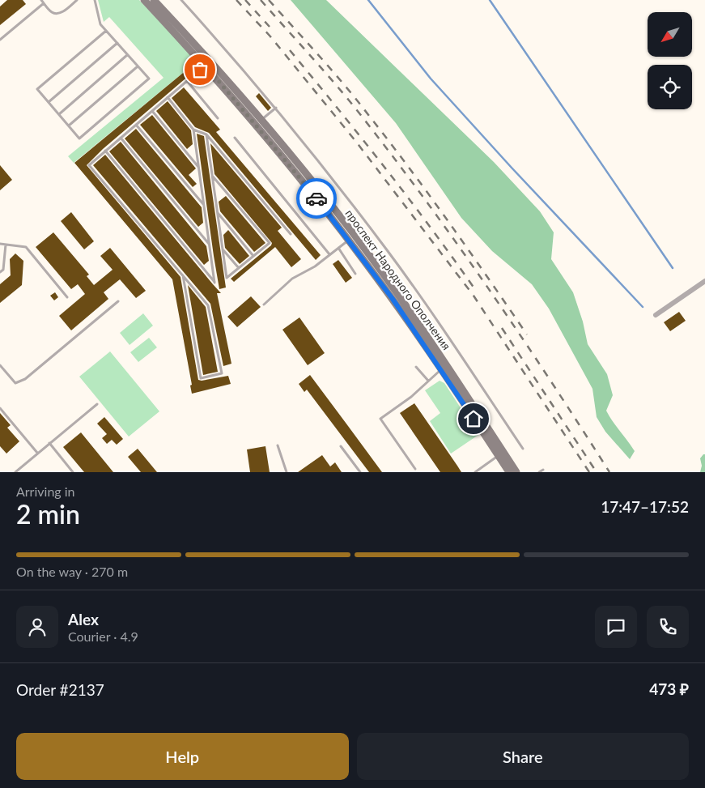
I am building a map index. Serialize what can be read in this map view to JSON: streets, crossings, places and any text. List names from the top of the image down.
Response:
{
  "streets": {
    "main road": ["проспект Народного Ополчения"]
  },
  "north": "bottom left",
  "page": {
    "heading": ["2 min", "Arriving in", "17:47–17:52"],
    "panel": [
      "Alex",
      "Courier · 4.9",
      "Order #2137",
      "473 ₽"
    ],
    "bar": "On the way · 270 m",
    "buttons": ["Help", "Share"]
  }
}
